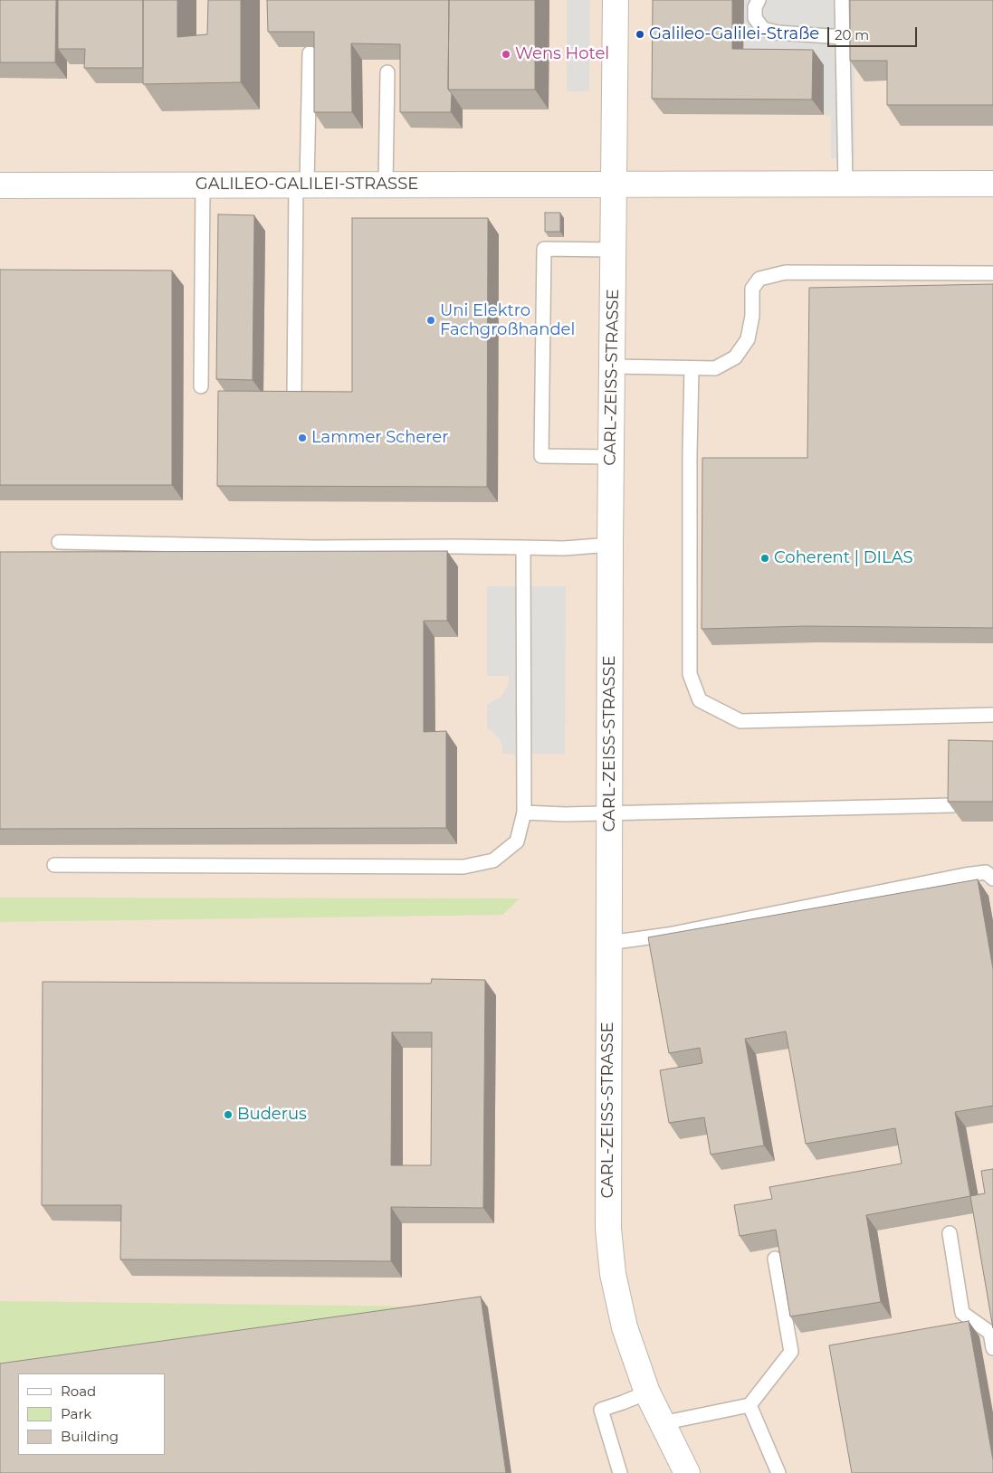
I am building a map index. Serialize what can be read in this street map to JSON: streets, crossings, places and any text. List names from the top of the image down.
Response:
{
  "streets": {
    "street": ["GALILEO-GALILEI-STRASSE", "CARL-ZEISS-STRASSE"]
  },
  "crossings": [
    ["GALILEO-GALILEI-STRASSE", "CARL-ZEISS-STRASSE"]
  ],
  "places": [
    "Galileo-Galilei-Straße",
    "Wens Hotel",
    "Uni Elektro Fachgroßhandel",
    "Lammer Scherer",
    "Coherent | DILAS",
    "Buderus"
  ],
  "legend": ["Road", "Park", "Building"],
  "scale_bar": "20 m"
}
